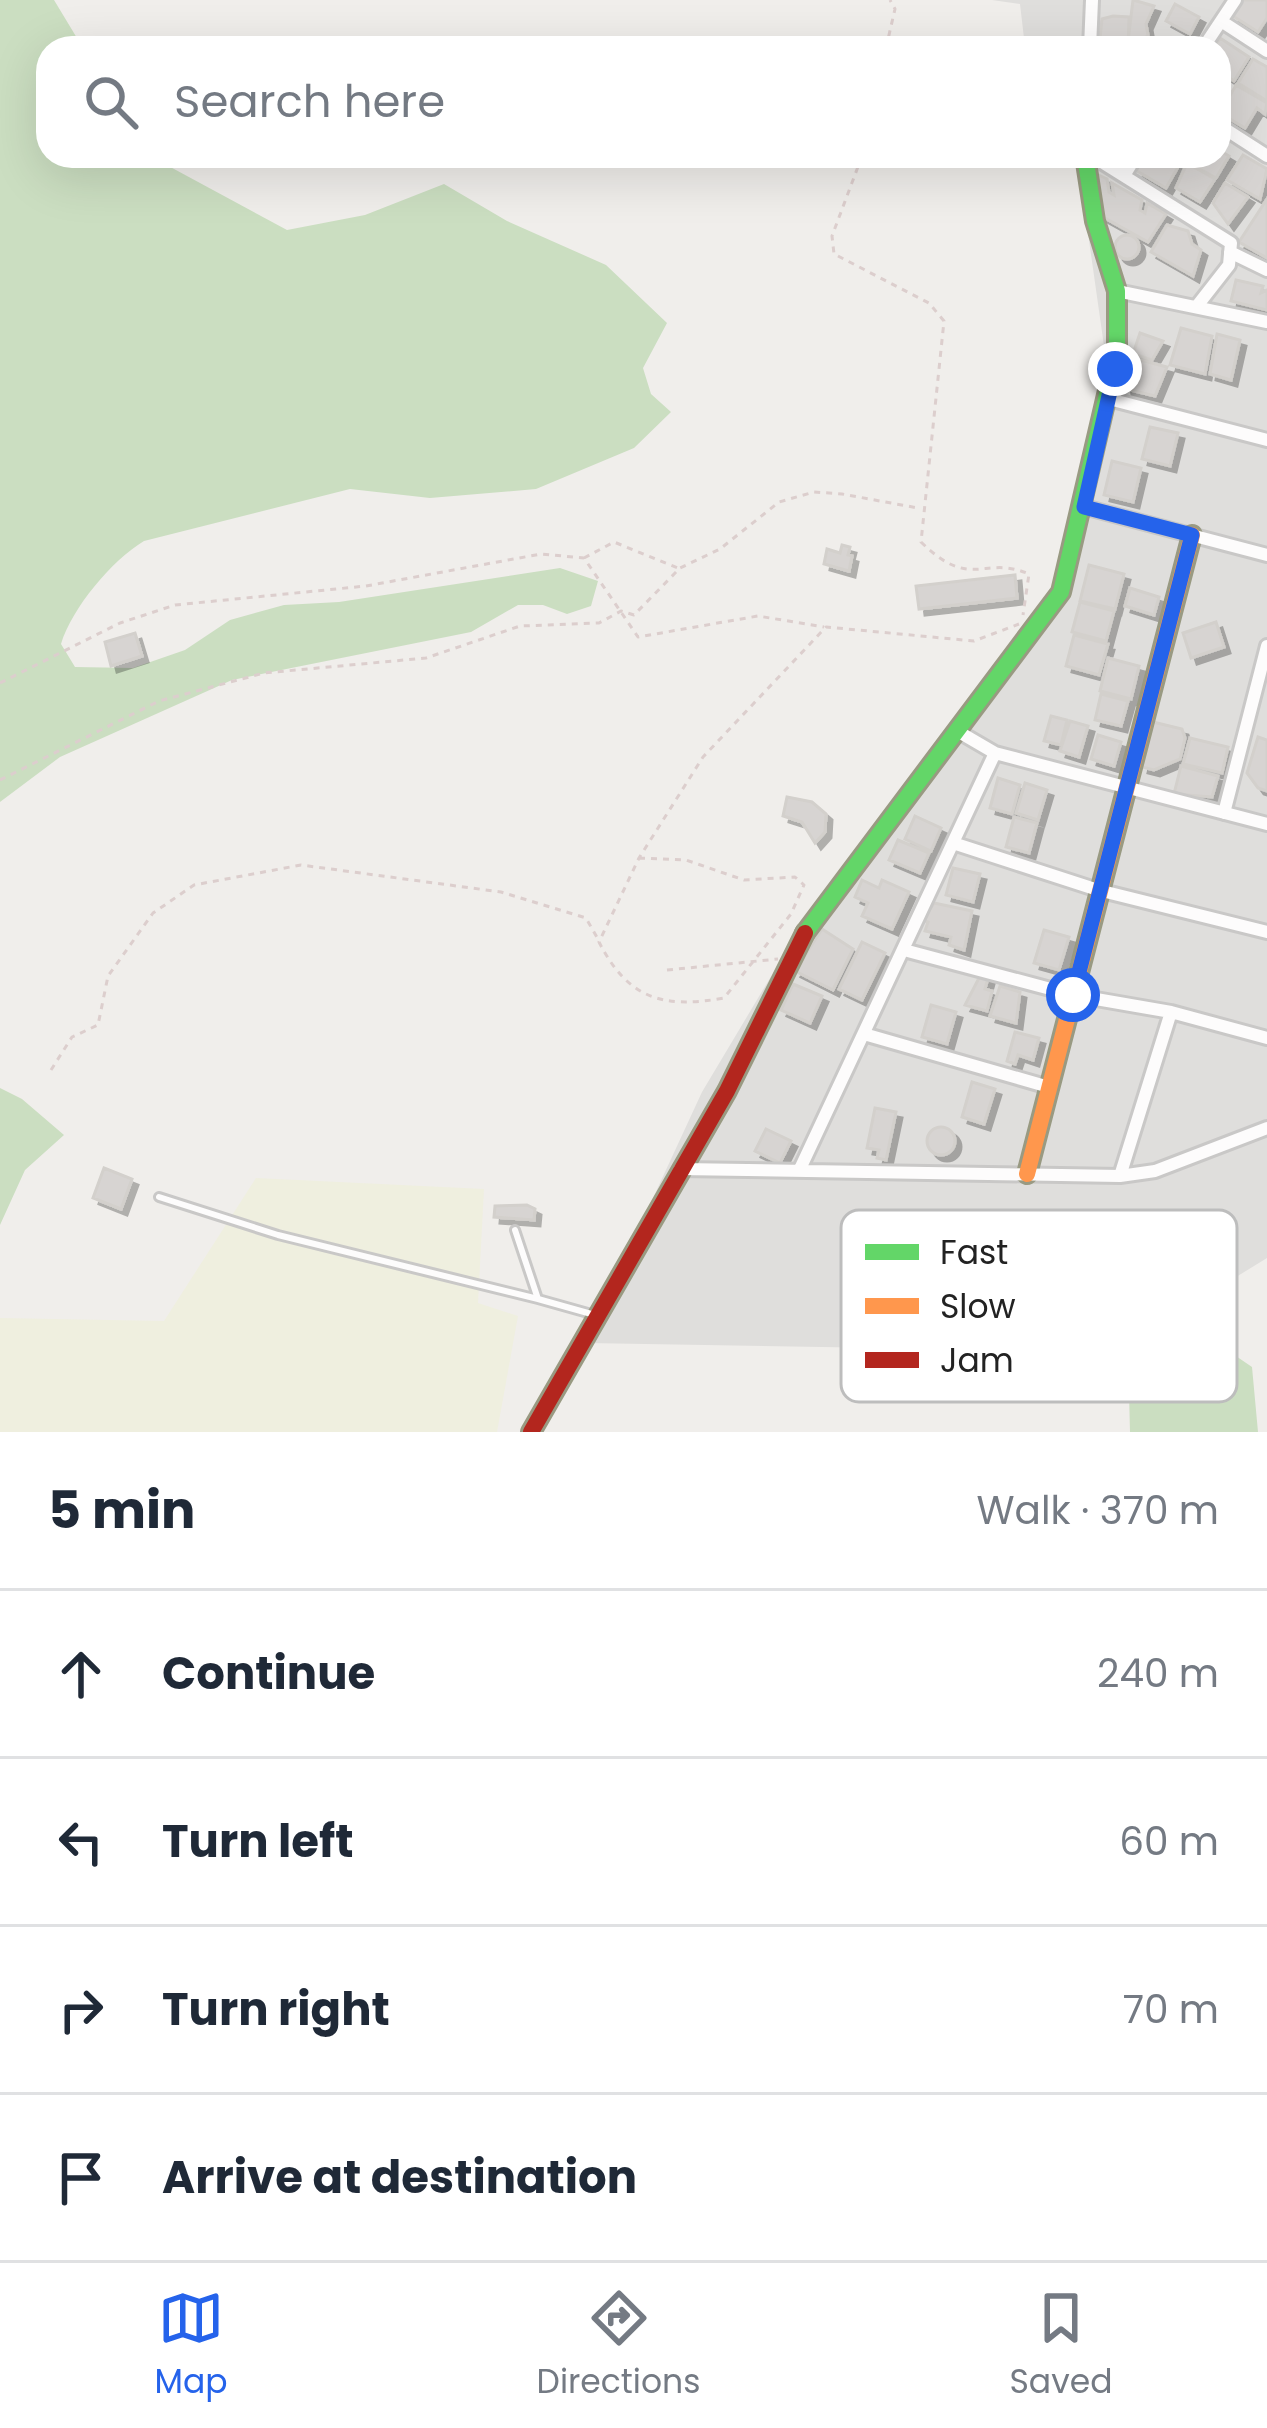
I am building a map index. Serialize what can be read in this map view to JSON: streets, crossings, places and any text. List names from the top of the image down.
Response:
{
  "legend": ["Fast", "Slow", "Jam"],
  "page": {
    "search": "Search here",
    "heading": ["5 min", "Walk · 370 m"],
    "list": [
      ["Continue", "240 m"],
      ["Turn left", "60 m"],
      ["Turn right", "70 m"],
      "Arrive at destination"
    ],
    "nav": ["Map", "Directions", "Saved"]
  }
}
